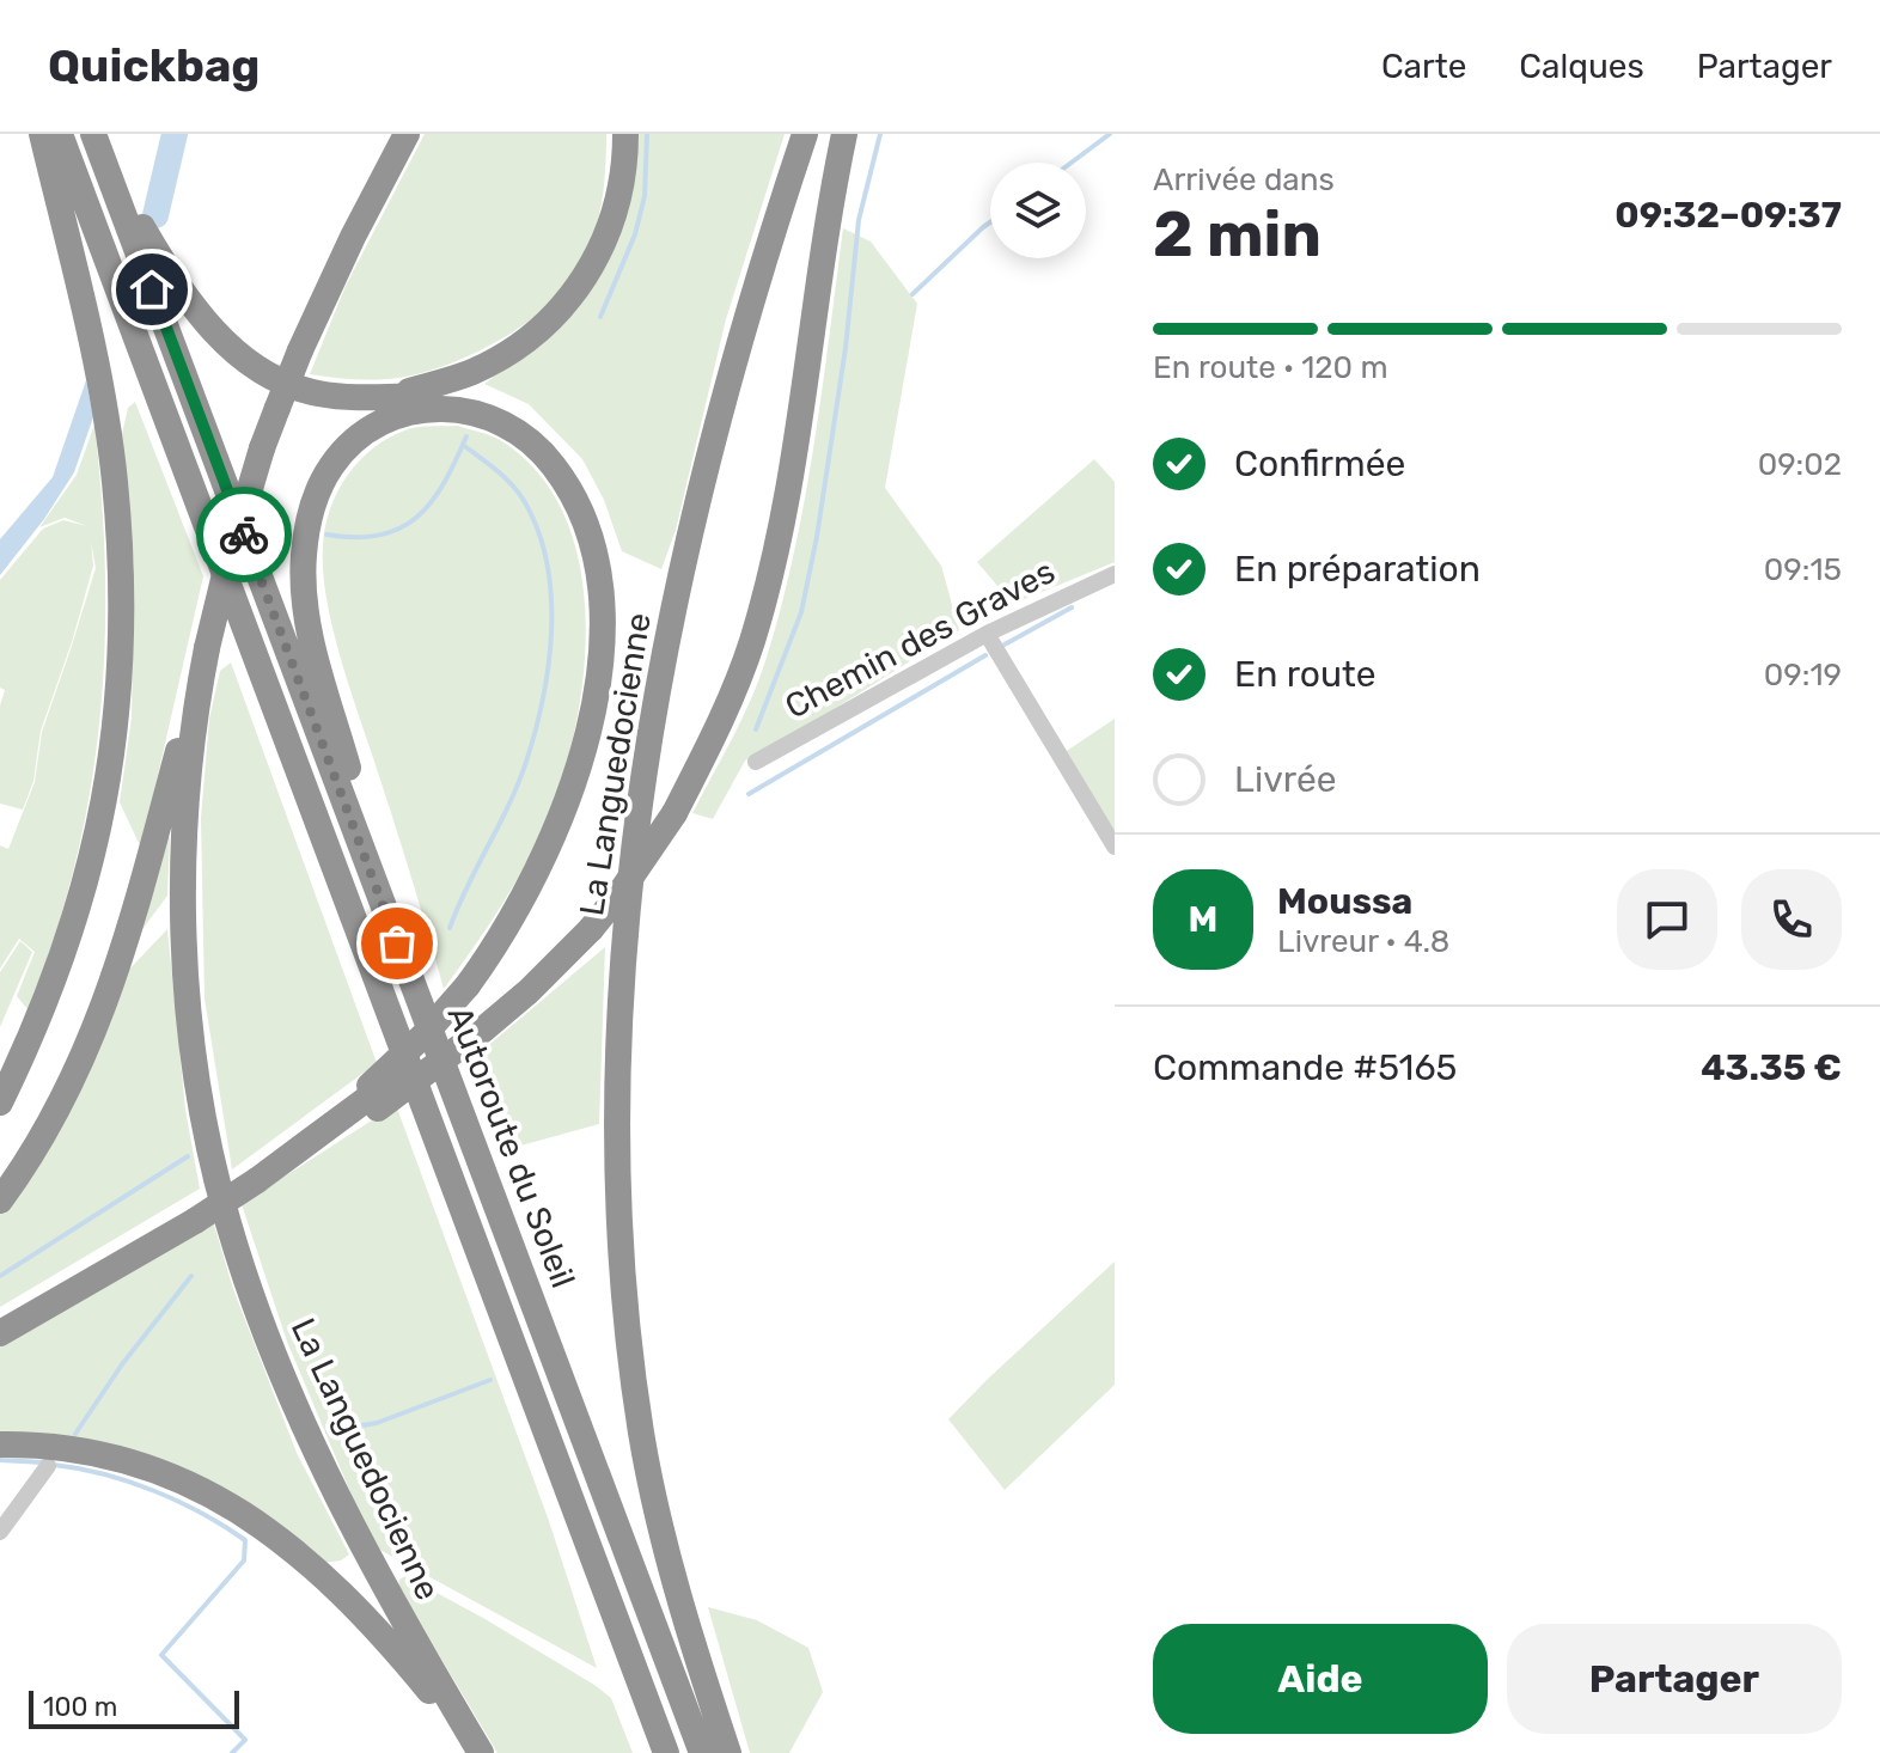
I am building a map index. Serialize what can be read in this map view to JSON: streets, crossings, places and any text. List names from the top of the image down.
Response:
{
  "streets": {
    "highway": ["La Languedocienne", "Autoroute du Soleil"],
    "street": ["Chemin des Graves"]
  },
  "scale_bar": "100 m",
  "page": {
    "header": "Quickbag",
    "nav": ["Carte", "Calques", "Partager"],
    "heading": ["2 min", "Arrivée dans", "09:32–09:37"],
    "panel": [
      "Moussa",
      "Livreur · 4.8",
      "Commande #5165",
      "43.35 €"
    ],
    "bar": "En route · 120 m",
    "list": [
      ["Confirmée", "09:02"],
      ["En préparation", "09:15"],
      ["En route", "09:19"],
      "Livrée"
    ],
    "round": "M",
    "buttons": ["Aide", "Partager"],
    "scale": "100 m"
  }
}
